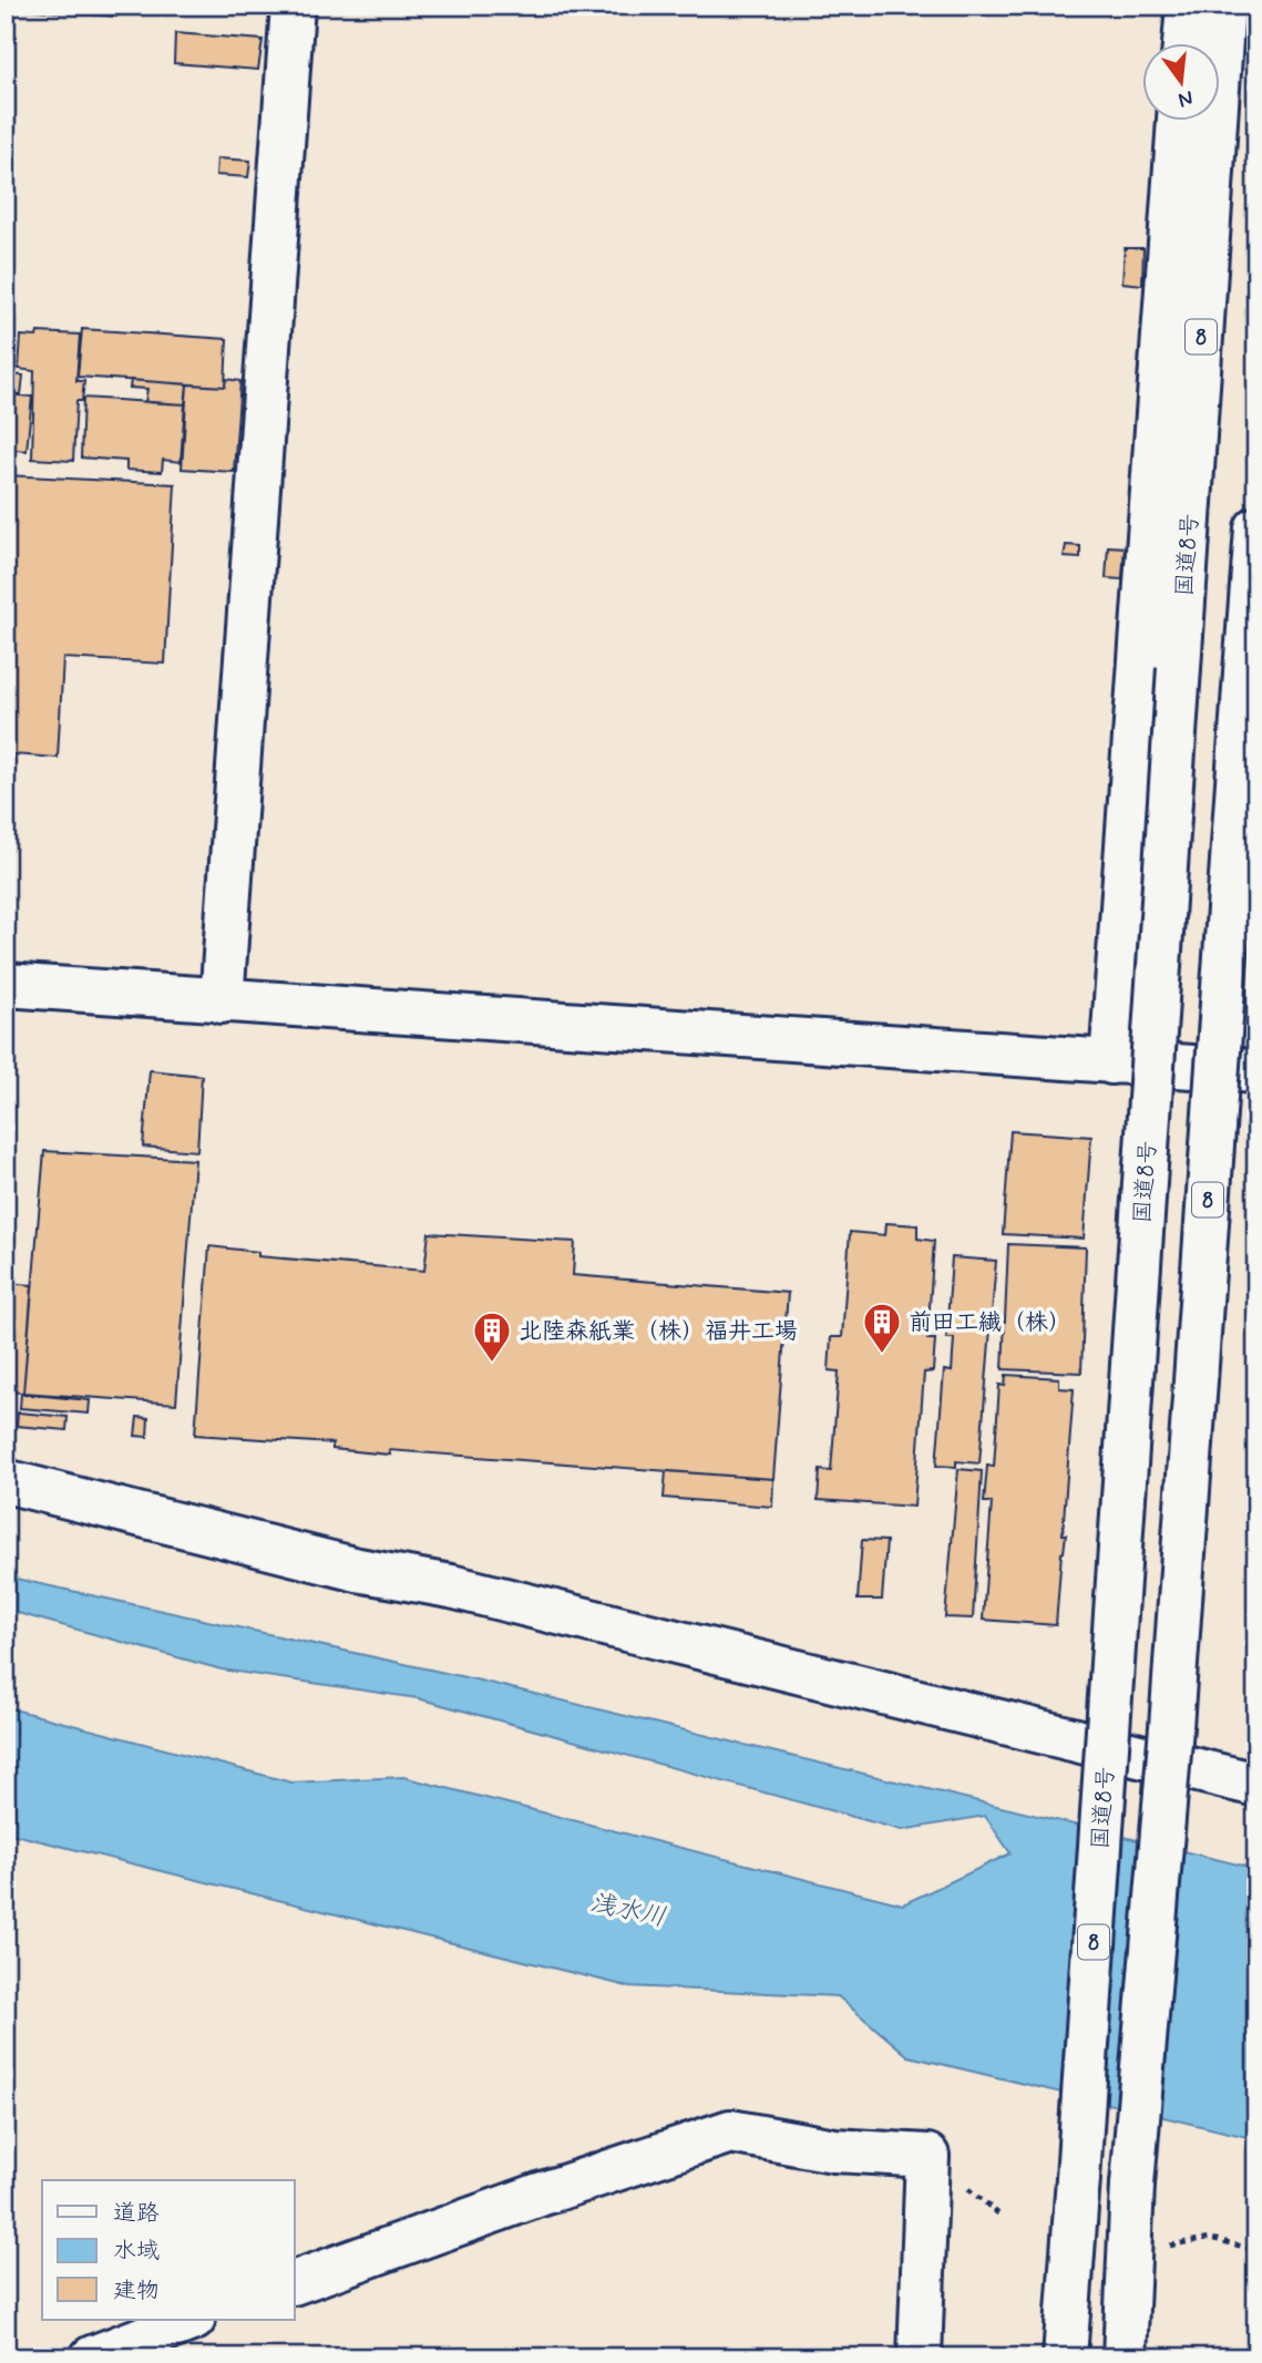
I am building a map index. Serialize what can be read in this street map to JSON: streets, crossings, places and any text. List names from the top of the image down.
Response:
{
  "streets": {
    "main road": ["8", "国道8号"]
  },
  "water": ["浅水川"],
  "places": {
    "building": ["前田工繊（株）", "北陸森紙業（株）福井工場"]
  },
  "legend": ["道路", "水域", "建物"],
  "north": "bottom"
}
